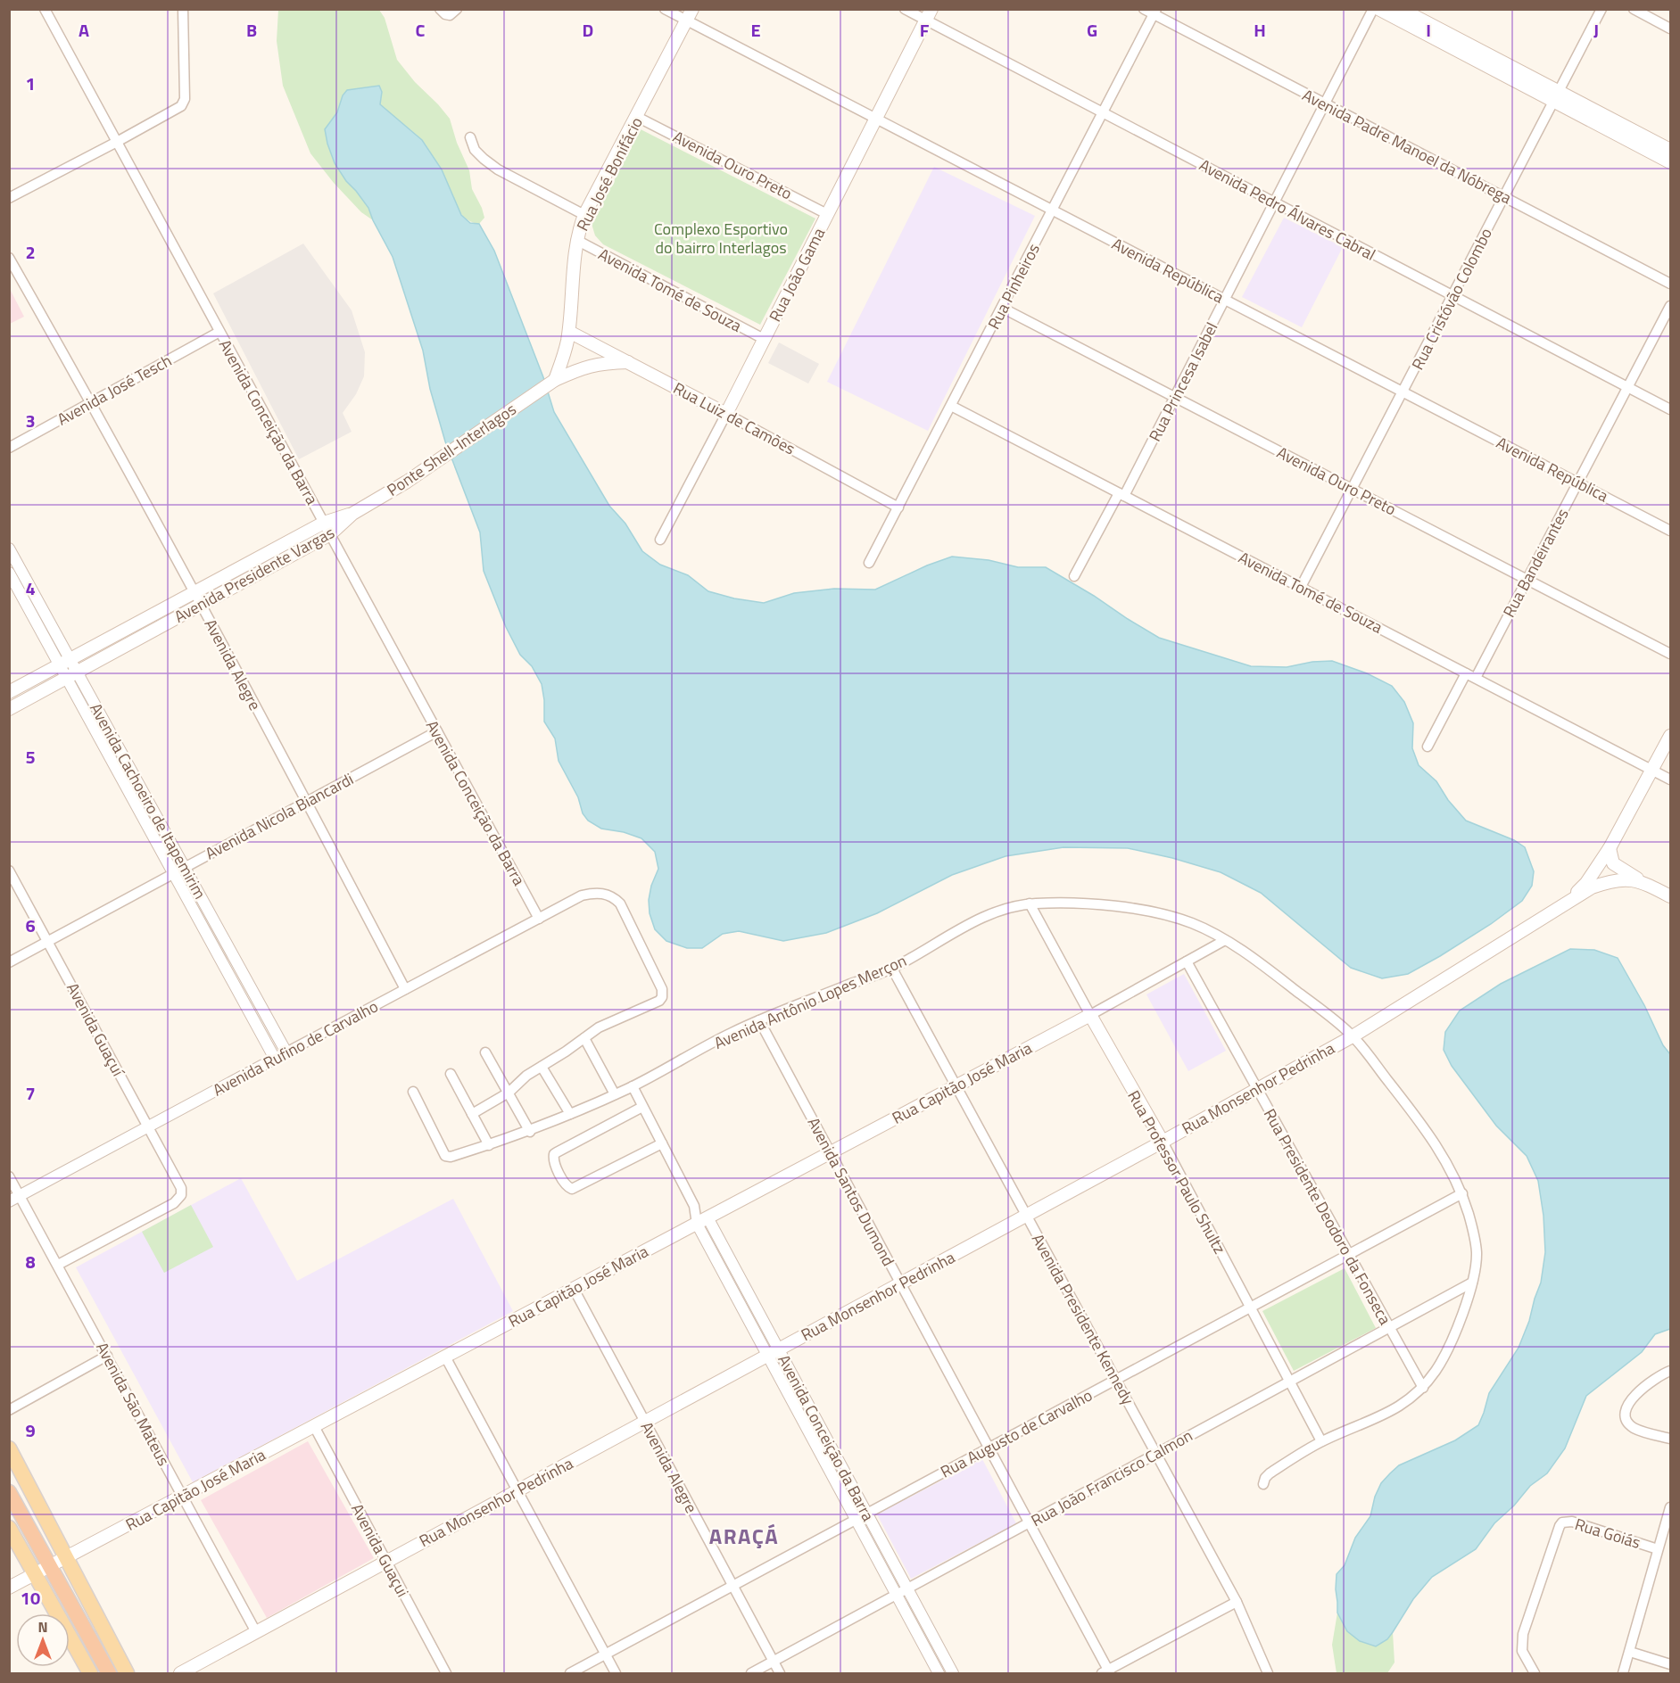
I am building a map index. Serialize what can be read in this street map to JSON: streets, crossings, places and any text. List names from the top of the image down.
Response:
{
  "streets": {
    "main road": [
      "Rua José Bonifácio",
      "Rua João Gama",
      "Rua Luiz de Camões",
      "Ponte Shell-Interlagos",
      "Avenida Presidente Vargas",
      "Rua Capitão José Maria",
      "Rua Monsenhor Pedrinha",
      "Rua Professor Paulo Shultz"
    ],
    "street": [
      "Avenida Padre Manoel da Nóbrega",
      "Avenida Ouro Preto",
      "Avenida Pedro Álvares Cabral",
      "Avenida República",
      "Rua Pinheiros",
      "Avenida Tomé de Souza",
      "Rua Cristóvão Colombo",
      "Rua Princesa Isabel",
      "Avenida José Tesch",
      "Avenida Conceição da Barra",
      "Rua Bandeirantes",
      "Avenida Alegre",
      "Avenida Cachoeiro de Itapemirim",
      "Avenida Nicola Biancardi",
      "Avenida Antônio Lopes Merçon",
      "Avenida Guaçuí",
      "Avenida Rufino de Carvalho",
      "Avenida Santos Dumond",
      "Rua Presidente Deodoro da Fonseca",
      "Avenida Presidente Kennedy",
      "Avenida São Mateus",
      "Rua Augusto de Carvalho",
      "Rua João Francisco Calmon",
      "Rua Goiás",
      "Avenida Guaçui"
    ]
  },
  "crossings": [
    ["Avenida Padre Manoel da Nóbrega", "Rua Pinheiros"],
    ["Avenida Padre Manoel da Nóbrega", "Rua Cristóvão Colombo"],
    ["Avenida Padre Manoel da Nóbrega", "Rua Princesa Isabel"],
    ["Avenida Ouro Preto", "Rua José Bonifácio"],
    ["Avenida Ouro Preto", "Rua João Gama"],
    ["Avenida Ouro Preto", "Rua Pinheiros"],
    ["Avenida Ouro Preto", "Rua Cristóvão Colombo"],
    ["Avenida Ouro Preto", "Rua Princesa Isabel"],
    ["Avenida Ouro Preto", "Rua Bandeirantes"],
    ["Rua José Bonifácio", "Avenida República"],
    ["Rua José Bonifácio", "Avenida Tomé de Souza"],
    ["Rua José Bonifácio", "Rua Luiz de Camões"],
    ["Rua José Bonifácio", "Ponte Shell-Interlagos"],
    ["Avenida Pedro Álvares Cabral", "Rua João Gama"],
    ["Avenida Pedro Álvares Cabral", "Rua Pinheiros"],
    ["Avenida Pedro Álvares Cabral", "Rua Cristóvão Colombo"],
    ["Avenida Pedro Álvares Cabral", "Rua Princesa Isabel"],
    ["Avenida Pedro Álvares Cabral", "Rua Bandeirantes"],
    ["Avenida República", "Rua João Gama"],
    ["Avenida República", "Rua Pinheiros"],
    ["Avenida República", "Rua Cristóvão Colombo"],
    ["Avenida República", "Rua Princesa Isabel"],
    ["Avenida República", "Rua Bandeirantes"],
    ["Rua João Gama", "Avenida Tomé de Souza"],
    ["Rua João Gama", "Rua Luiz de Camões"],
    ["Rua Pinheiros", "Avenida Tomé de Souza"],
    ["Rua Pinheiros", "Rua Luiz de Camões"],
    ["Avenida Tomé de Souza", "Rua Cristóvão Colombo"],
    ["Avenida Tomé de Souza", "Rua Princesa Isabel"],
    ["Avenida Tomé de Souza", "Rua Bandeirantes"],
    ["Avenida José Tesch", "Avenida Conceição da Barra"],
    ["Avenida José Tesch", "Avenida Alegre"],
    ["Rua Luiz de Camões", "Ponte Shell-Interlagos"],
    ["Avenida Conceição da Barra", "Avenida Presidente Vargas"],
    ["Avenida Conceição da Barra", "Avenida Nicola Biancardi"],
    ["Avenida Conceição da Barra", "Avenida Antônio Lopes Merçon"],
    ["Avenida Conceição da Barra", "Avenida Rufino de Carvalho"],
    ["Avenida Conceição da Barra", "Rua Capitão José Maria"],
    ["Avenida Conceição da Barra", "Rua Monsenhor Pedrinha"],
    ["Avenida Conceição da Barra", "Rua Augusto de Carvalho"],
    ["Avenida Conceição da Barra", "Rua João Francisco Calmon"],
    ["Ponte Shell-Interlagos", "Avenida Presidente Vargas"],
    ["Avenida Presidente Vargas", "Avenida Alegre"],
    ["Avenida Presidente Vargas", "Avenida Cachoeiro de Itapemirim"],
    ["Avenida Alegre", "Avenida Nicola Biancardi"],
    ["Avenida Alegre", "Avenida Rufino de Carvalho"],
    ["Avenida Alegre", "Rua Capitão José Maria"],
    ["Avenida Alegre", "Rua Monsenhor Pedrinha"],
    ["Avenida Alegre", "Rua Augusto de Carvalho"],
    ["Avenida Alegre", "Rua João Francisco Calmon"],
    ["Avenida Cachoeiro de Itapemirim", "Avenida Nicola Biancardi"],
    ["Avenida Cachoeiro de Itapemirim", "Avenida Rufino de Carvalho"],
    ["Avenida Nicola Biancardi", "Avenida Guaçuí"],
    ["Avenida Antônio Lopes Merçon", "Rua Monsenhor Pedrinha"],
    ["Avenida Antônio Lopes Merçon", "Rua Professor Paulo Shultz"],
    ["Avenida Antônio Lopes Merçon", "Avenida Santos Dumond"],
    ["Avenida Antônio Lopes Merçon", "Rua Presidente Deodoro da Fonseca"],
    ["Avenida Antônio Lopes Merçon", "Avenida Presidente Kennedy"],
    ["Avenida Antônio Lopes Merçon", "Rua Augusto de Carvalho"],
    ["Avenida Antônio Lopes Merçon", "Rua João Francisco Calmon"],
    ["Avenida Guaçuí", "Avenida Rufino de Carvalho"],
    ["Avenida Guaçuí", "Avenida São Mateus"],
    ["Avenida Rufino de Carvalho", "Avenida São Mateus"],
    ["Rua Capitão José Maria", "Rua Professor Paulo Shultz"],
    ["Rua Capitão José Maria", "Avenida Santos Dumond"],
    ["Rua Capitão José Maria", "Avenida Presidente Kennedy"],
    ["Rua Capitão José Maria", "Avenida São Mateus"],
    ["Rua Capitão José Maria", "Avenida Guaçui"],
    ["Rua Monsenhor Pedrinha", "Rua Professor Paulo Shultz"],
    ["Rua Monsenhor Pedrinha", "Avenida Santos Dumond"],
    ["Rua Monsenhor Pedrinha", "Rua Presidente Deodoro da Fonseca"],
    ["Rua Monsenhor Pedrinha", "Avenida Presidente Kennedy"],
    ["Rua Monsenhor Pedrinha", "Avenida São Mateus"],
    ["Rua Monsenhor Pedrinha", "Avenida Guaçui"],
    ["Rua Professor Paulo Shultz", "Rua Augusto de Carvalho"],
    ["Rua Professor Paulo Shultz", "Rua João Francisco Calmon"],
    ["Avenida Santos Dumond", "Rua Augusto de Carvalho"],
    ["Avenida Santos Dumond", "Rua João Francisco Calmon"],
    ["Rua Presidente Deodoro da Fonseca", "Rua Augusto de Carvalho"],
    ["Rua Presidente Deodoro da Fonseca", "Rua João Francisco Calmon"],
    ["Avenida Presidente Kennedy", "Rua Augusto de Carvalho"],
    ["Avenida Presidente Kennedy", "Rua João Francisco Calmon"]
  ],
  "districts": ["ARAÇÁ"],
  "parks": ["Complexo Esportivo do bairro Interlagos"],
  "north": "top",
  "grid": {
    "columns": [
      "A",
      "B",
      "C",
      "D",
      "E",
      "F",
      "G",
      "H",
      "I",
      "J"
    ],
    "rows": [
      "1",
      "2",
      "3",
      "4",
      "5",
      "6",
      "7",
      "8",
      "9",
      "10"
    ]
  }
}
